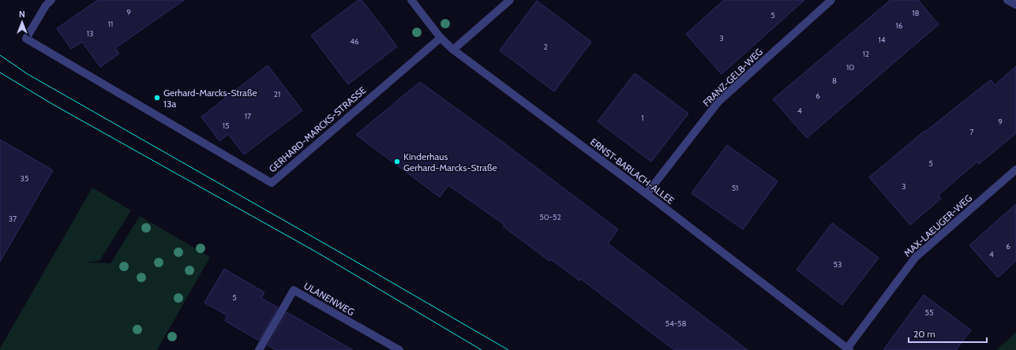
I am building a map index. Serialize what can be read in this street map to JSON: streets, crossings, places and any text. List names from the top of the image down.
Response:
{
  "streets": {
    "street": [
      "FRANZ-GELB-WEG",
      "GERHARD-MARCKS-STRASSE",
      "ERNST-BARLACH-ALLEE",
      "MAX-LAEUGER-WEG",
      "ULANENWEG"
    ]
  },
  "crossings": [
    ["FRANZ-GELB-WEG", "ERNST-BARLACH-ALLEE"],
    ["GERHARD-MARCKS-STRASSE", "ERNST-BARLACH-ALLEE"],
    ["ERNST-BARLACH-ALLEE", "MAX-LAEUGER-WEG"]
  ],
  "places": ["Gerhard-Marcks-Straße 13a", "Kinderhaus Gerhard-Marcks-Straße"],
  "house_numbers": [
    "9",
    "18",
    "5",
    "11",
    "16",
    "13",
    "3",
    "14",
    "46",
    "2",
    "12",
    "10",
    "8",
    "21",
    "6",
    "4",
    "17",
    "1",
    "9",
    "15",
    "7",
    "5",
    "35",
    "3",
    "51",
    "50-52",
    "37",
    "6",
    "4",
    "53",
    "5",
    "55",
    "54-58"
  ],
  "scale_bar": "20 m",
  "north": "top"
}
